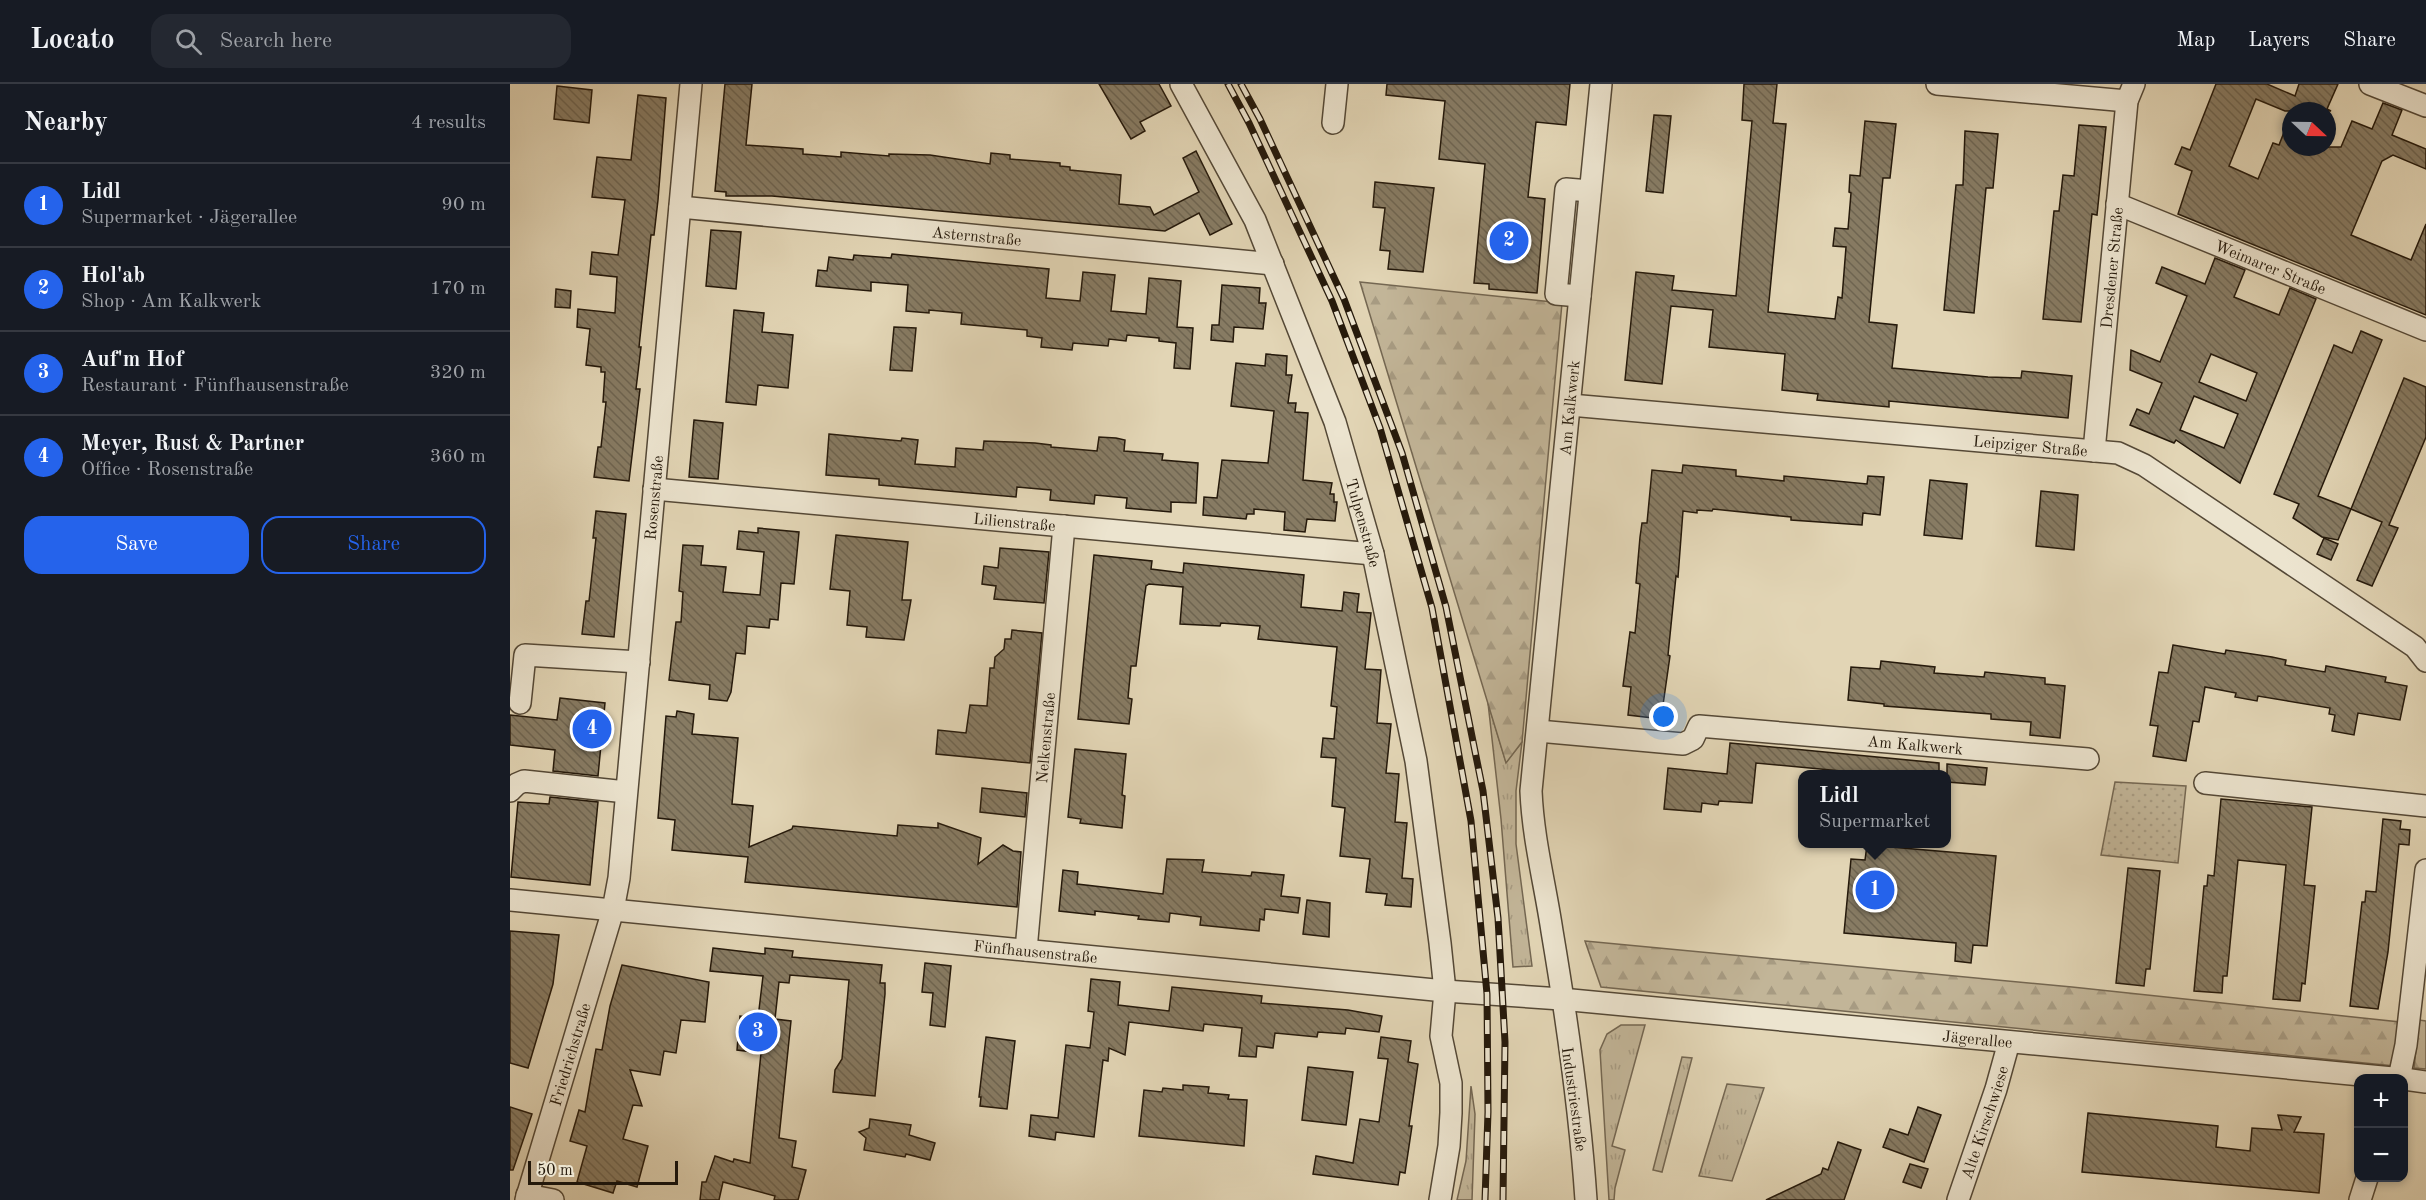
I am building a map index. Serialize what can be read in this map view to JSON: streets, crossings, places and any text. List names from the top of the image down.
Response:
{
  "streets": {
    "street": [
      "Asternstraße",
      "Dresdener Straße",
      "Weimarer Straße",
      "Am Kalkwerk",
      "Leipziger Straße",
      "Rosenstraße",
      "Lilienstraße",
      "Tulpenstraße",
      "Nelkenstraße",
      "Fünfhausenstraße",
      "Jägerallee",
      "Friedrichstraße",
      "Industriestraße",
      "Alte Kirschwiese"
    ]
  },
  "crossings": [
    ["Asternstraße", "Rosenstraße"],
    ["Asternstraße", "Tulpenstraße"],
    ["Dresdener Straße", "Weimarer Straße"],
    ["Dresdener Straße", "Leipziger Straße"],
    ["Am Kalkwerk", "Leipziger Straße"],
    ["Am Kalkwerk", "Fünfhausenstraße"],
    ["Am Kalkwerk", "Jägerallee"],
    ["Am Kalkwerk", "Industriestraße"],
    ["Rosenstraße", "Lilienstraße"],
    ["Rosenstraße", "Fünfhausenstraße"],
    ["Rosenstraße", "Friedrichstraße"],
    ["Lilienstraße", "Tulpenstraße"],
    ["Lilienstraße", "Nelkenstraße"],
    ["Tulpenstraße", "Fünfhausenstraße"],
    ["Nelkenstraße", "Fünfhausenstraße"],
    ["Fünfhausenstraße", "Jägerallee"],
    ["Fünfhausenstraße", "Friedrichstraße"],
    ["Fünfhausenstraße", "Industriestraße"],
    ["Jägerallee", "Industriestraße"],
    ["Jägerallee", "Alte Kirschwiese"]
  ],
  "scale_bar": "50 m",
  "north": "right",
  "page": {
    "header": "Locato",
    "search": "Search here",
    "nav": ["Map", "Layers", "Share"],
    "heading": ["Nearby", "4 results"],
    "list": [
      {
        "mark": "1",
        "name": "Lidl",
        "note": "Supermarket · Jägerallee",
        "value": "90 m"
      },
      {
        "mark": "2",
        "name": "Hol'ab",
        "note": "Shop · Am Kalkwerk",
        "value": "170 m"
      },
      {
        "mark": "3",
        "name": "Auf'm Hof",
        "note": "Restaurant · Fünfhausenstraße",
        "value": "320 m"
      },
      {
        "mark": "4",
        "name": "Meyer, Rust & Partner",
        "note": "Office · Rosenstraße",
        "value": "360 m"
      }
    ],
    "pins": [
      "2",
      "4",
      "1",
      "3"
    ],
    "buttons": ["Save", "Share"],
    "popup": ["Lidl", "Supermarket"],
    "map_buttons": ["+", "−"],
    "scale": "50 m"
  }
}
